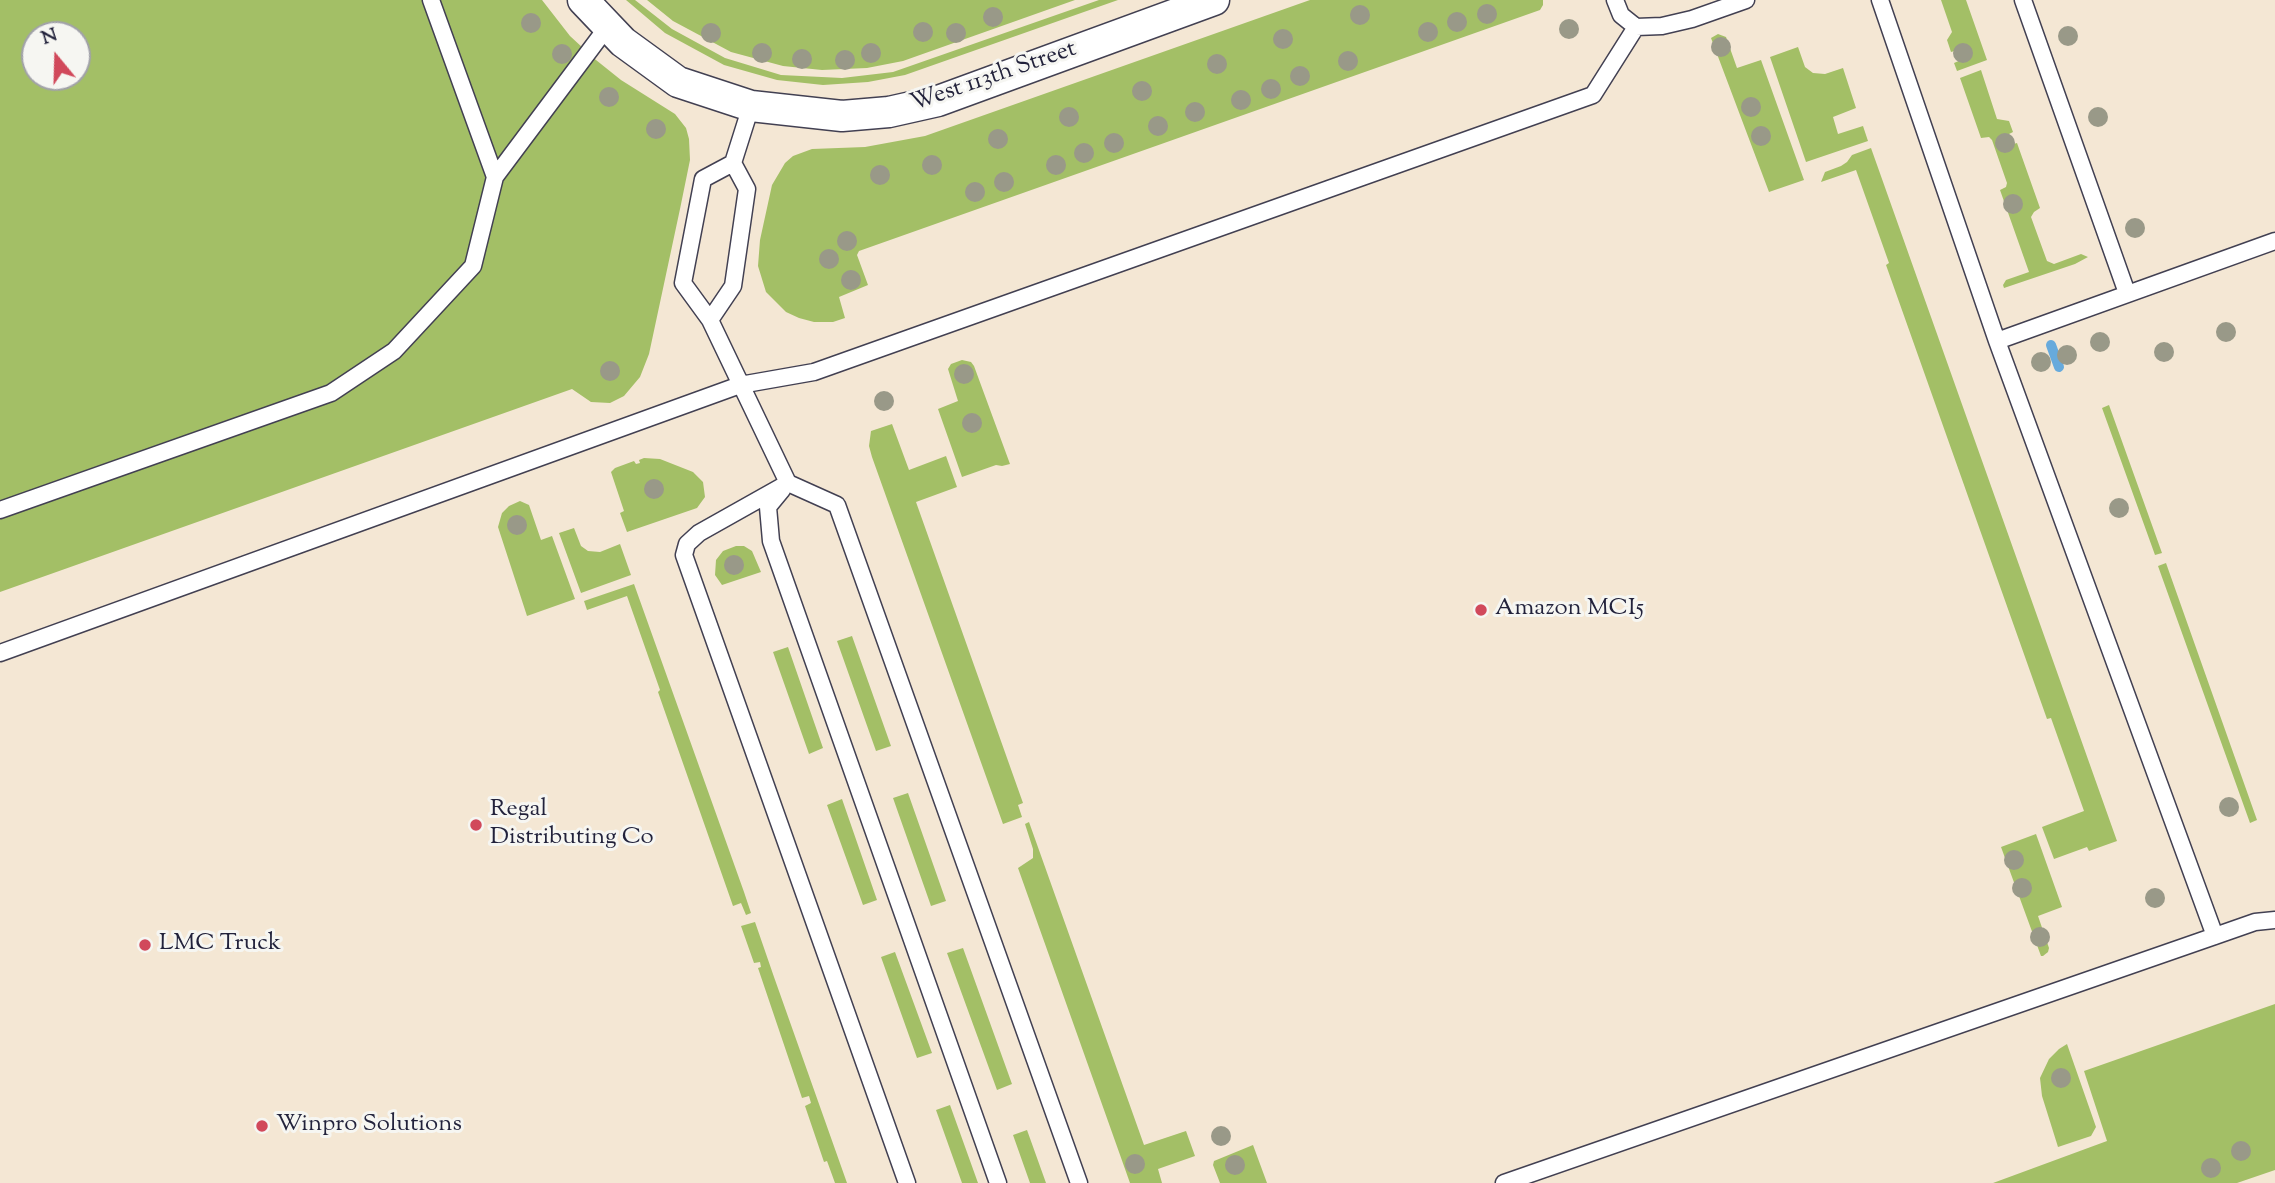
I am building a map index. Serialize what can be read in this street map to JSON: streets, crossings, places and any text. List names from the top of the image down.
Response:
{
  "streets": {
    "street": ["West 113th Street"]
  },
  "places": [
    "Amazon MCI5",
    "Regal Distributing Co",
    "LMC Truck",
    "Winpro Solutions"
  ],
  "north": "top"
}
